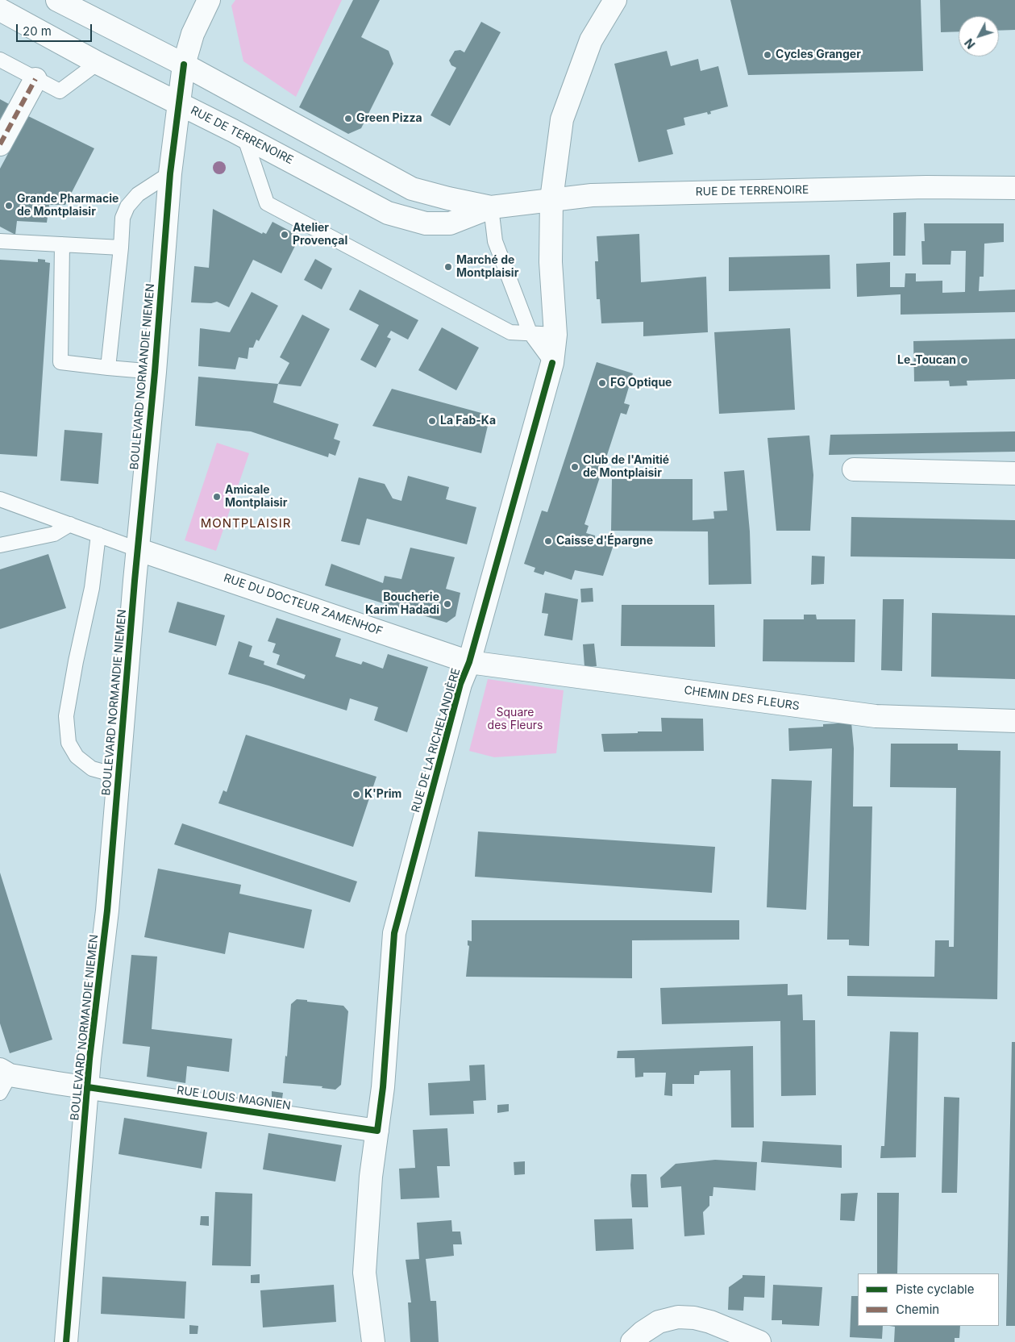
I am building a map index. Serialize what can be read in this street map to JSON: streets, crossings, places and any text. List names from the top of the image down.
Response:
{
  "streets": {
    "main road": [
      "RUE DE TERRENOIRE",
      "BOULEVARD NORMANDIE NIEMEN",
      "RUE DU DOCTEUR ZAMENHOF",
      "CHEMIN DES FLEURS",
      "RUE DE LA RICHELANDIÈRE",
      "RUE LOUIS MAGNIEN"
    ]
  },
  "crossings": [
    ["RUE DE TERRENOIRE", "BOULEVARD NORMANDIE NIEMEN"],
    ["RUE DE TERRENOIRE", "RUE DE LA RICHELANDIÈRE"],
    ["BOULEVARD NORMANDIE NIEMEN", "RUE DU DOCTEUR ZAMENHOF"],
    ["BOULEVARD NORMANDIE NIEMEN", "RUE LOUIS MAGNIEN"],
    ["RUE DU DOCTEUR ZAMENHOF", "CHEMIN DES FLEURS"],
    ["RUE DU DOCTEUR ZAMENHOF", "RUE DE LA RICHELANDIÈRE"],
    ["CHEMIN DES FLEURS", "RUE DE LA RICHELANDIÈRE"],
    ["RUE DE LA RICHELANDIÈRE", "RUE LOUIS MAGNIEN"]
  ],
  "districts": ["MONTPLAISIR"],
  "parks": ["Square des Fleurs"],
  "places": [
    "Cycles Granger",
    "Green Pizza",
    "Grande Pharmacie de Montplaisir",
    "Atelier Provençal",
    "Marché de Montplaisir",
    "Le_Toucan",
    "FG Optique",
    "La Fab-Ka",
    "Club de l'Amitié de Montplaisir",
    "Amicale Montplaisir",
    "Caisse d'Épargne",
    "Boucherie Karim Hadadi",
    "K'Prim"
  ],
  "legend": ["Piste cyclable", "Chemin"],
  "scale_bar": "20 m",
  "north": "bottom left"
}
